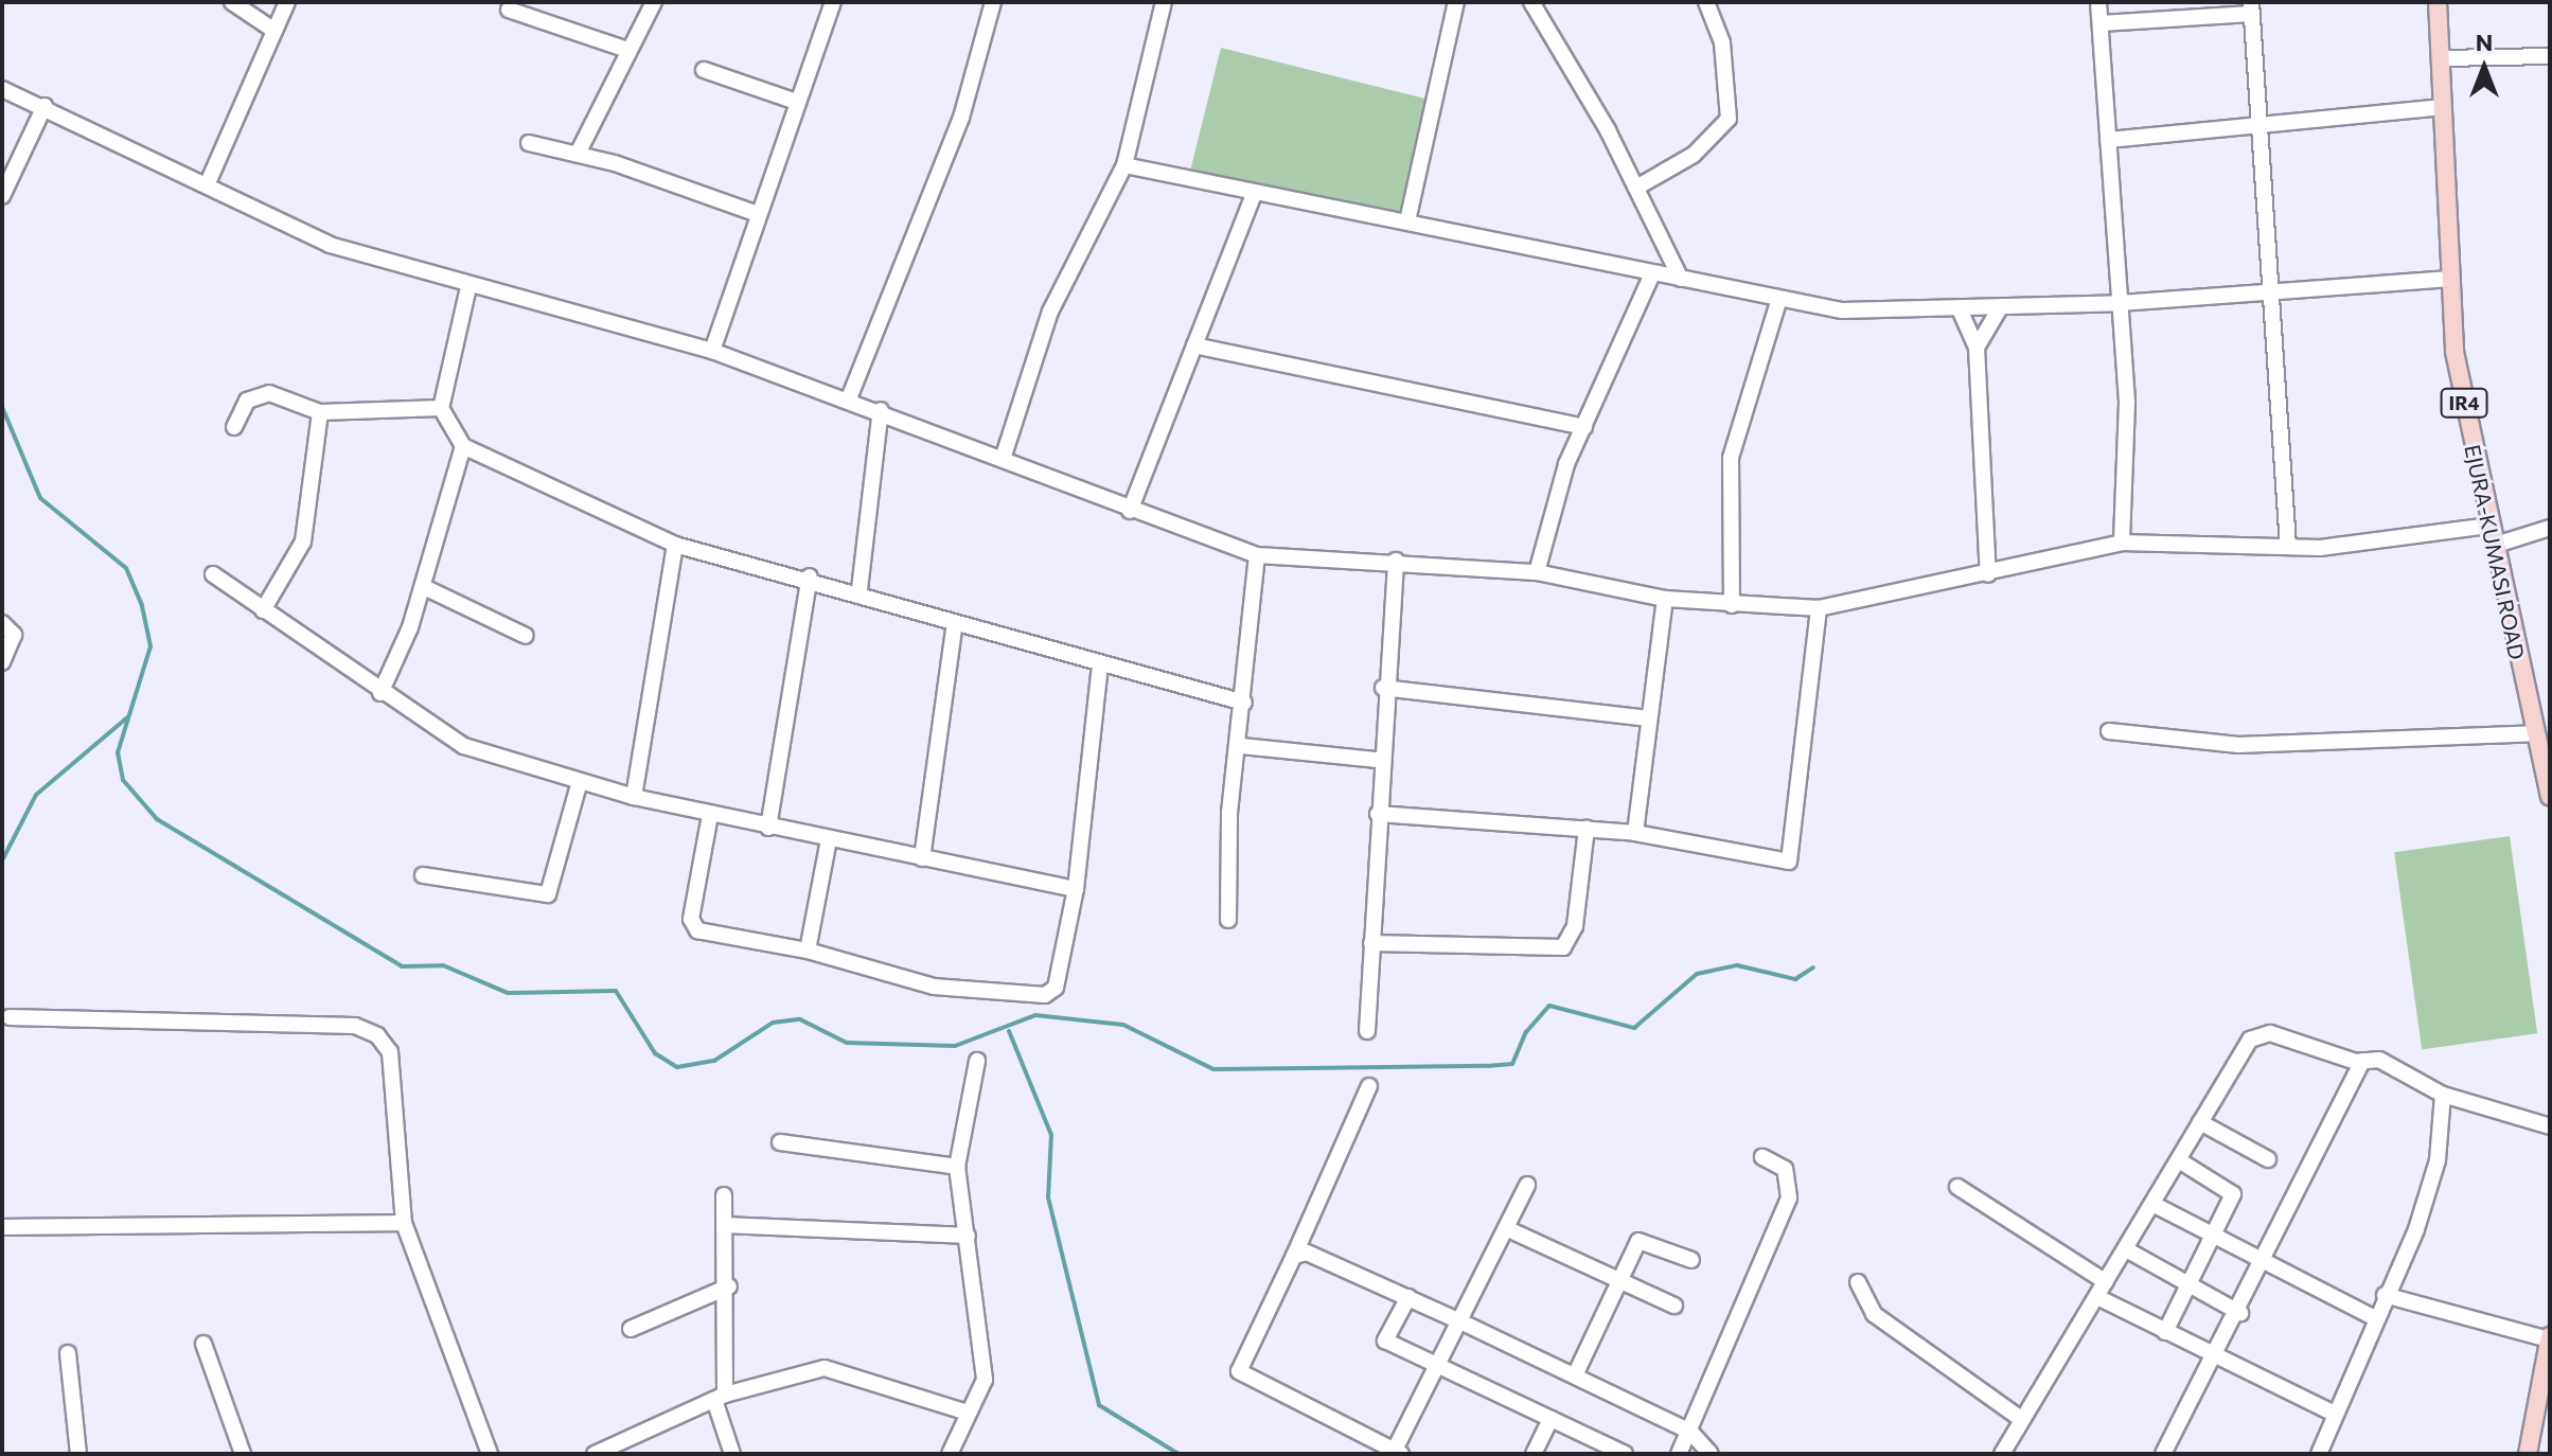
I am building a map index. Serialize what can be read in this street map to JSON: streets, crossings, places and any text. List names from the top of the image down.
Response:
{
  "streets": {
    "main road": ["IR4", "EJURA-KUMASI ROAD"]
  },
  "north": "top"
}
